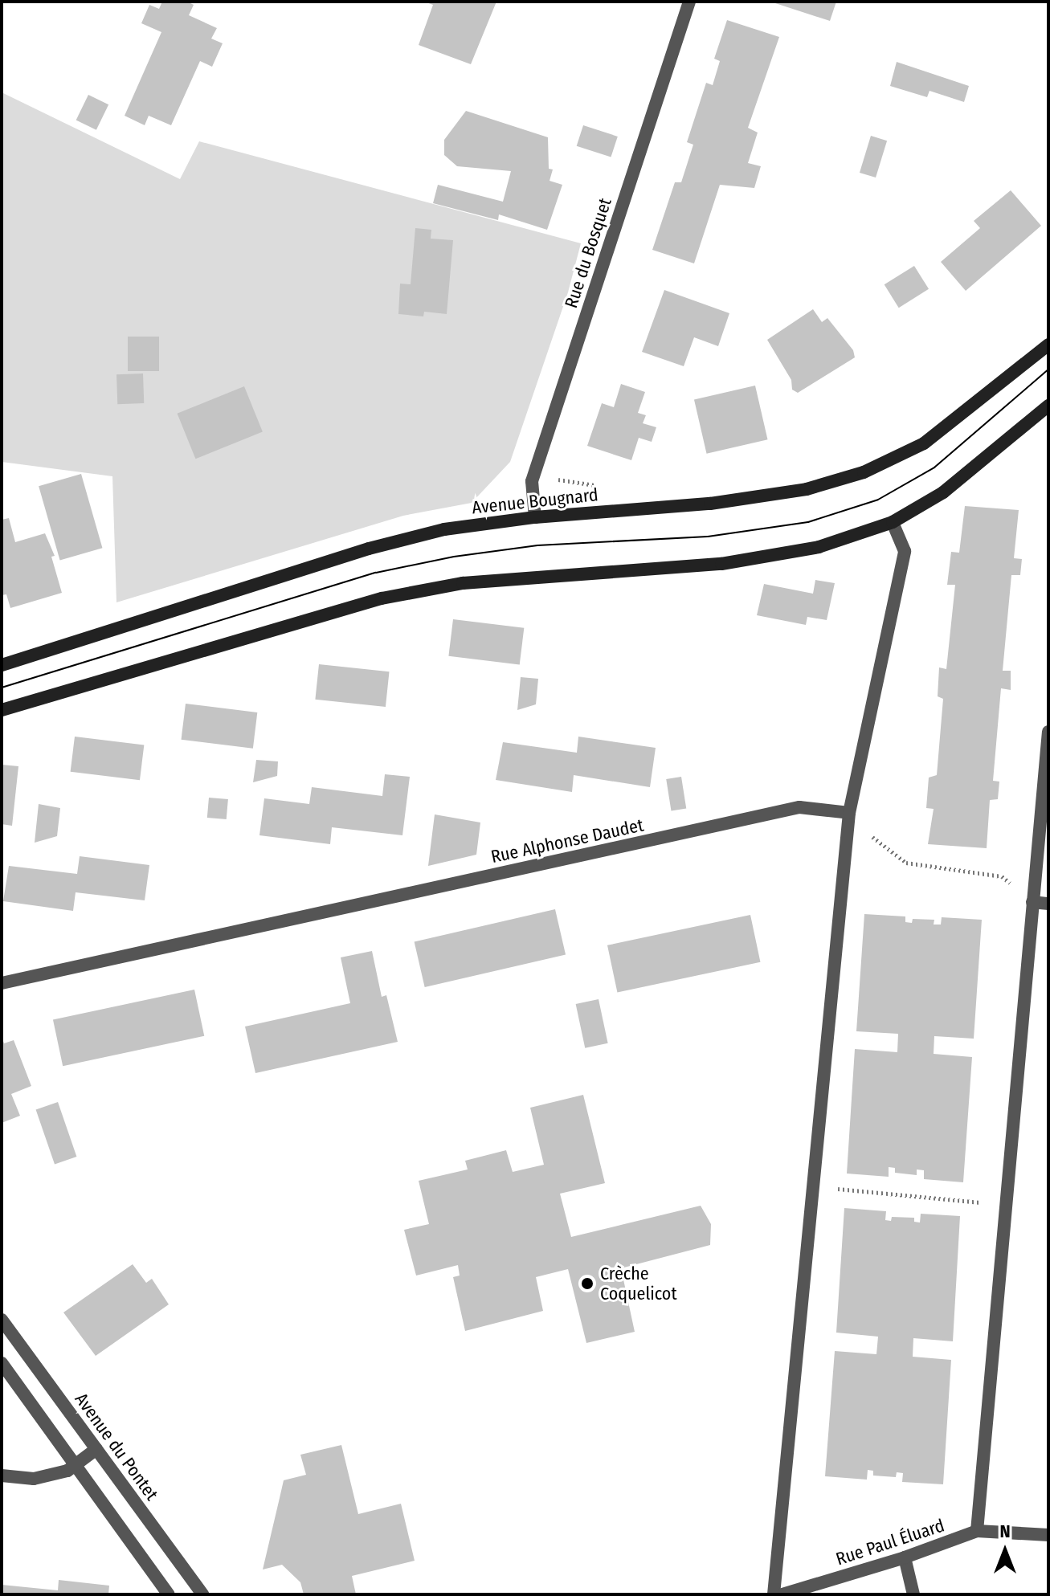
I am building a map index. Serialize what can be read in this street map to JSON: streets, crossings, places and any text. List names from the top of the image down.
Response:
{
  "streets": {
    "main road": ["Avenue Bougnard"],
    "street": [
      "Rue du Bosquet",
      "Rue Alphonse Daudet",
      "Avenue du Pontet",
      "Rue Paul Éluard"
    ]
  },
  "crossings": [
    ["Rue du Bosquet", "Avenue Bougnard"]
  ],
  "places": ["Crèche Coquelicot"],
  "north": "top"
}
